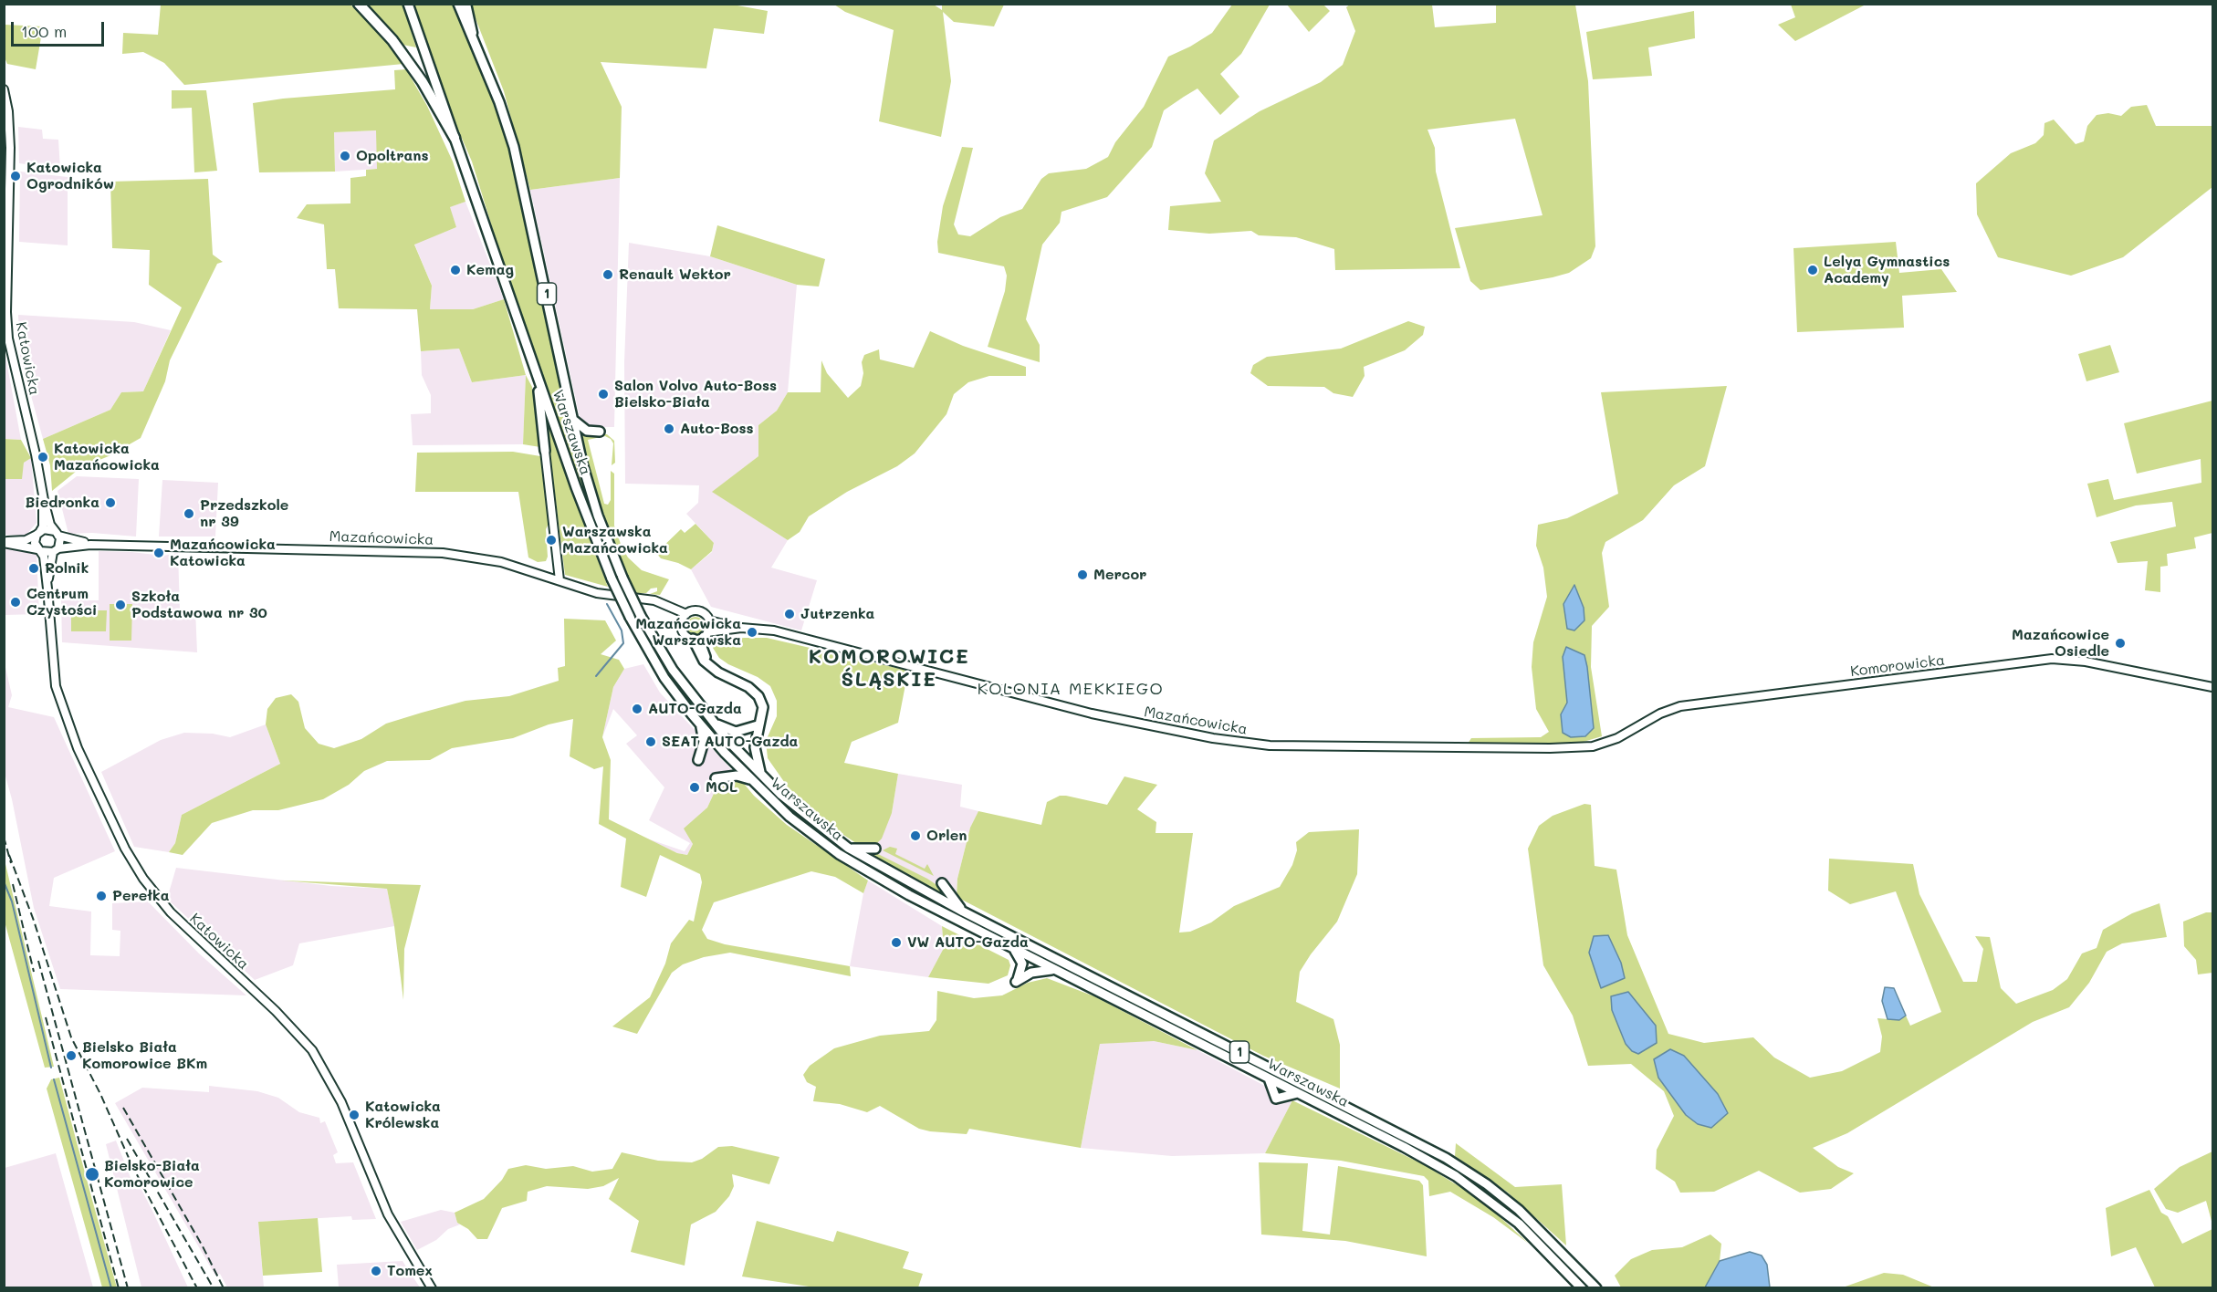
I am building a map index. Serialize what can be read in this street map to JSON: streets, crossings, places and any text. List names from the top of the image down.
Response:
{
  "streets": {
    "main road": ["1", "Warszawska"],
    "street": ["Katowicka", "Mazańcowicka", "Komorowicka"]
  },
  "crossings": [
    ["Katowicka", "Mazańcowicka"],
    ["Mazańcowicka", "Komorowicka"]
  ],
  "districts": ["KOMOROWICE ŚLĄSKIE", "KOLONIA MEKKIEGO"],
  "places": [
    "Opoltrans",
    "Katowicka Ogrodników",
    "Kemag",
    "Lelya Gymnastics Academy",
    "Renault Wektor",
    "Salon Volvo Auto-Boss Bielsko-Biała",
    "Auto-Boss",
    "Katowicka Mazańcowicka",
    "Biedronka",
    "Przedszkole nr 39",
    "Warszawska Mazańcowicka",
    "Mazańcowicka Katowicka",
    "Rolnik",
    "Mercor",
    "Centrum Czystości",
    "Szkoła Podstawowa nr 30",
    "Jutrzenka",
    "Mazańcowicka Warszawska",
    "Mazańcowice Osiedle",
    "AUTO-Gazda",
    "SEAT AUTO-Gazda",
    "MOL",
    "Orlen",
    "Perełka",
    "VW AUTO-Gazda",
    "Bielsko Biała Komorowice BKm",
    "Katowicka Królewska",
    "Bielsko-Biała Komorowice",
    "Tomex"
  ],
  "scale_bar": "100 m"
}
